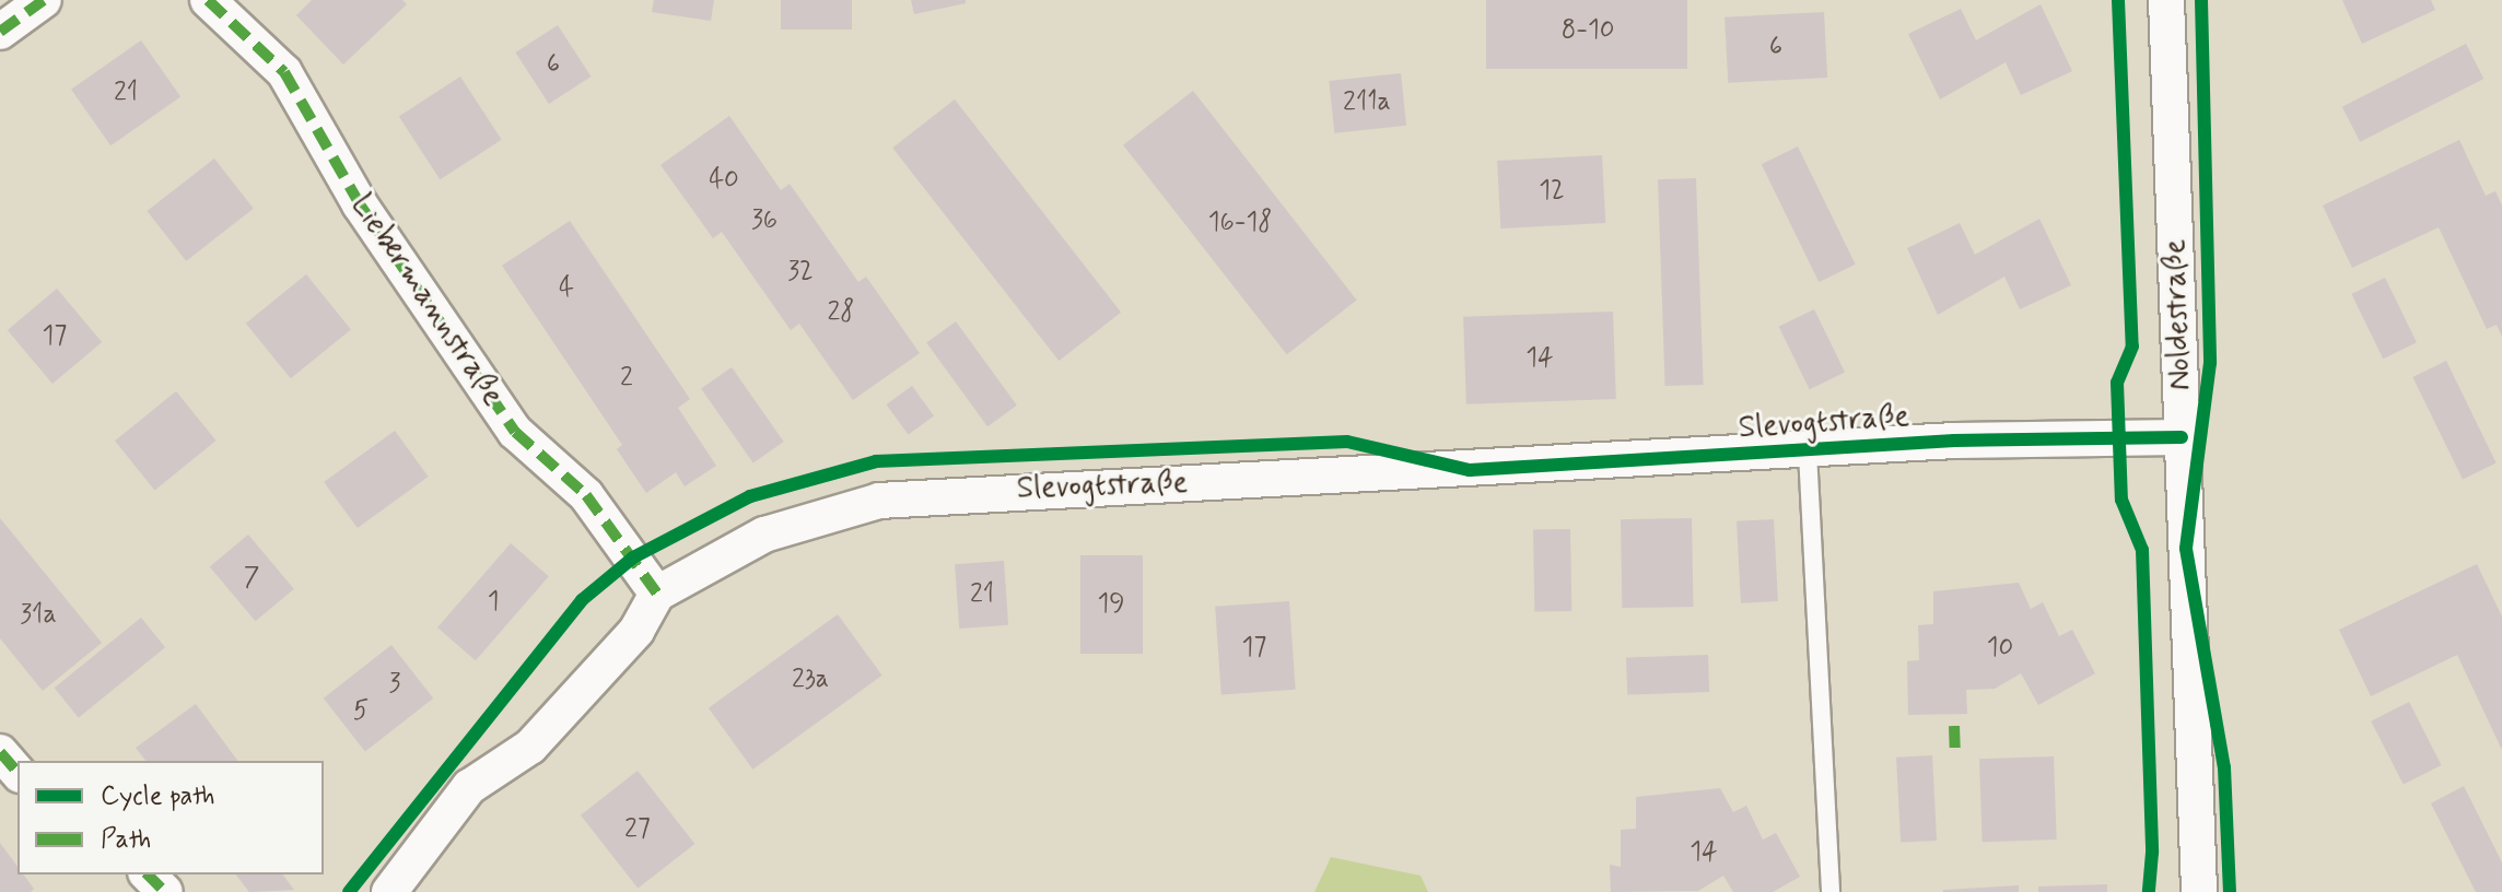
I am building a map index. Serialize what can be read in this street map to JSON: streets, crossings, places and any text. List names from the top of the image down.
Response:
{
  "streets": {
    "street": ["Liebermannstraße", "Noldestraße", "Slevogtstraße"]
  },
  "crossings": [
    ["Liebermannstraße", "Slevogtstraße"],
    ["Noldestraße", "Slevogtstraße"]
  ],
  "house_numbers": [
    "8-10",
    "6",
    "6",
    "21",
    "211a",
    "40",
    "12",
    "36",
    "16-18",
    "32",
    "4",
    "28",
    "17",
    "14",
    "2",
    "7",
    "21",
    "1",
    "19",
    "31a",
    "17",
    "10",
    "23a",
    "3",
    "5",
    "27",
    "14"
  ],
  "legend": ["Cycle path", "Path"]
}
